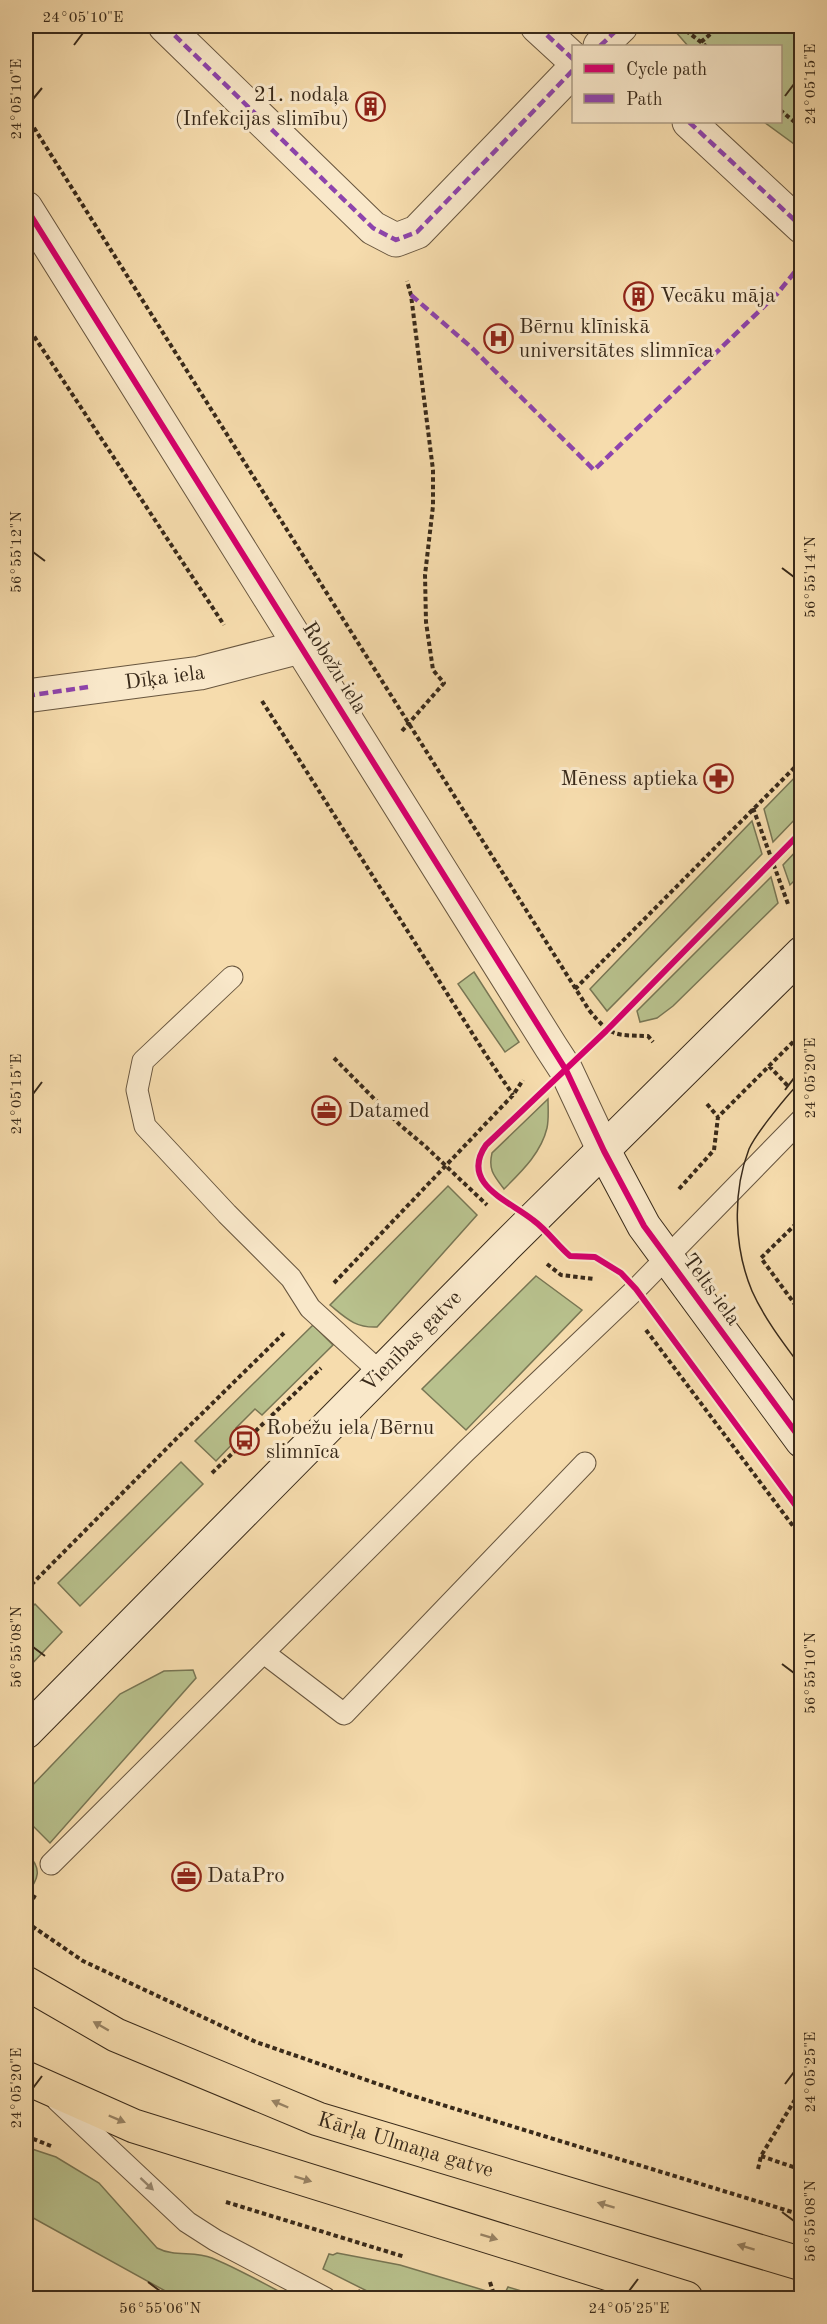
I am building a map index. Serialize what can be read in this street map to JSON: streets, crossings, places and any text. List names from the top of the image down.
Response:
{
  "streets": {
    "highway": ["Kārļa Ulmaņa gatve"],
    "street": [
      "Robežu iela",
      "Dīķa iela",
      "Telts iela",
      "Vienības gatve"
    ]
  },
  "crossings": [
    ["Robežu iela", "Dīķa iela"],
    ["Robežu iela", "Telts iela"],
    ["Robežu iela", "Vienības gatve"],
    ["Telts iela", "Vienības gatve"]
  ],
  "places": {
    "building": ["21. nodaļa (Infekcijas slimību)", "Vecāku māja"],
    "hospital": ["Bērnu klīniskā universitātes slimnīca"],
    "pharmacy": ["Mēness aptieka"],
    "office": ["Datamed", "DataPro"],
    "bus stop": ["Robežu iela/Bērnu slimnīca"]
  },
  "legend": ["Cycle path", "Path"],
  "coordinates": [
    "24°05'10\"E",
    "24°05'15\"E",
    "56°55'12\"N",
    "56°55'14\"N",
    "24°05'20\"E",
    "56°55'08\"N",
    "56°55'10\"N",
    "24°05'25\"E",
    "56°55'06\"N"
  ]
}
